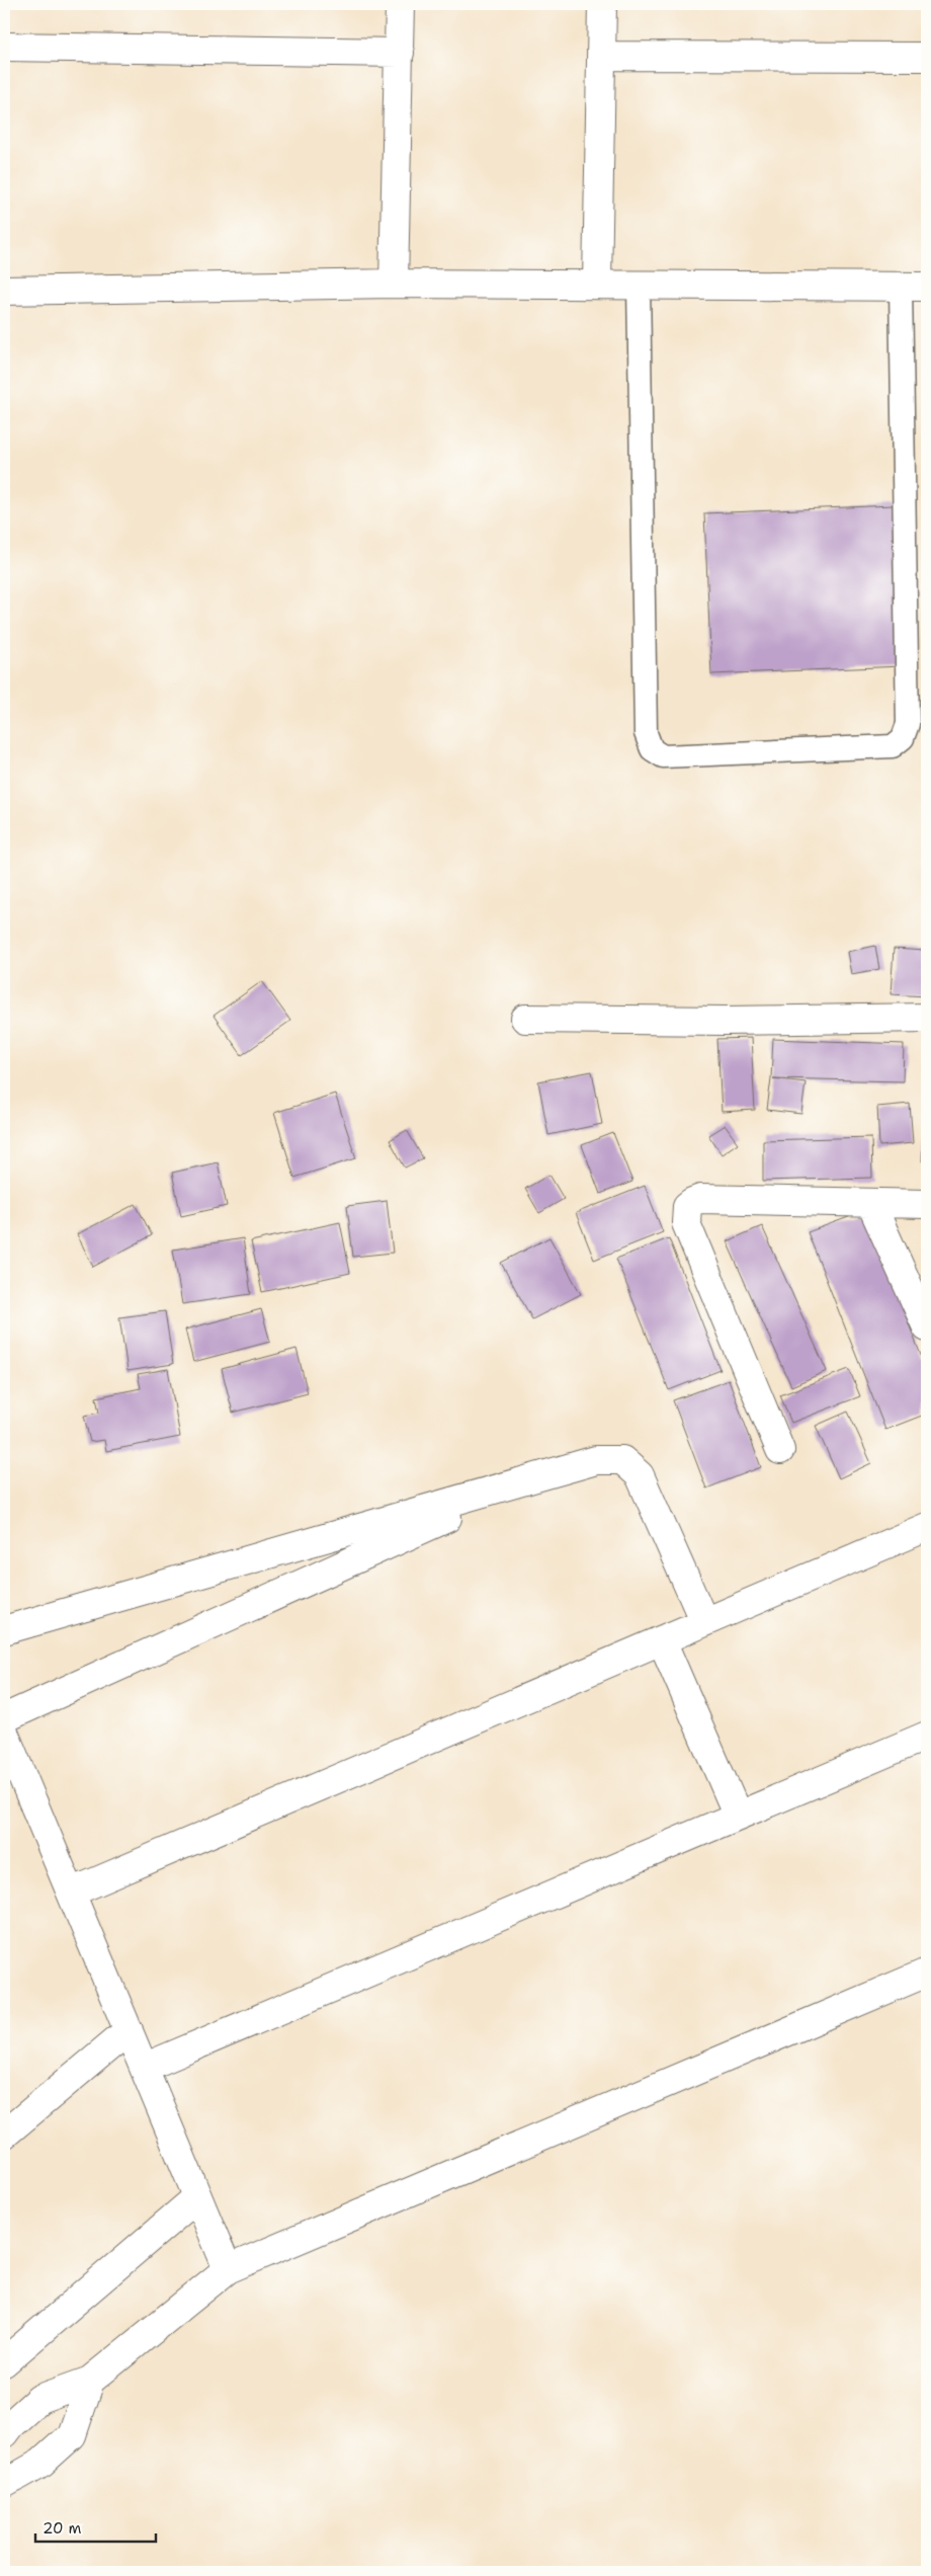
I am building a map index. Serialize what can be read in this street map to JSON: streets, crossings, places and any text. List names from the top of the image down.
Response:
{
  "scale_bar": "20 m"
}
